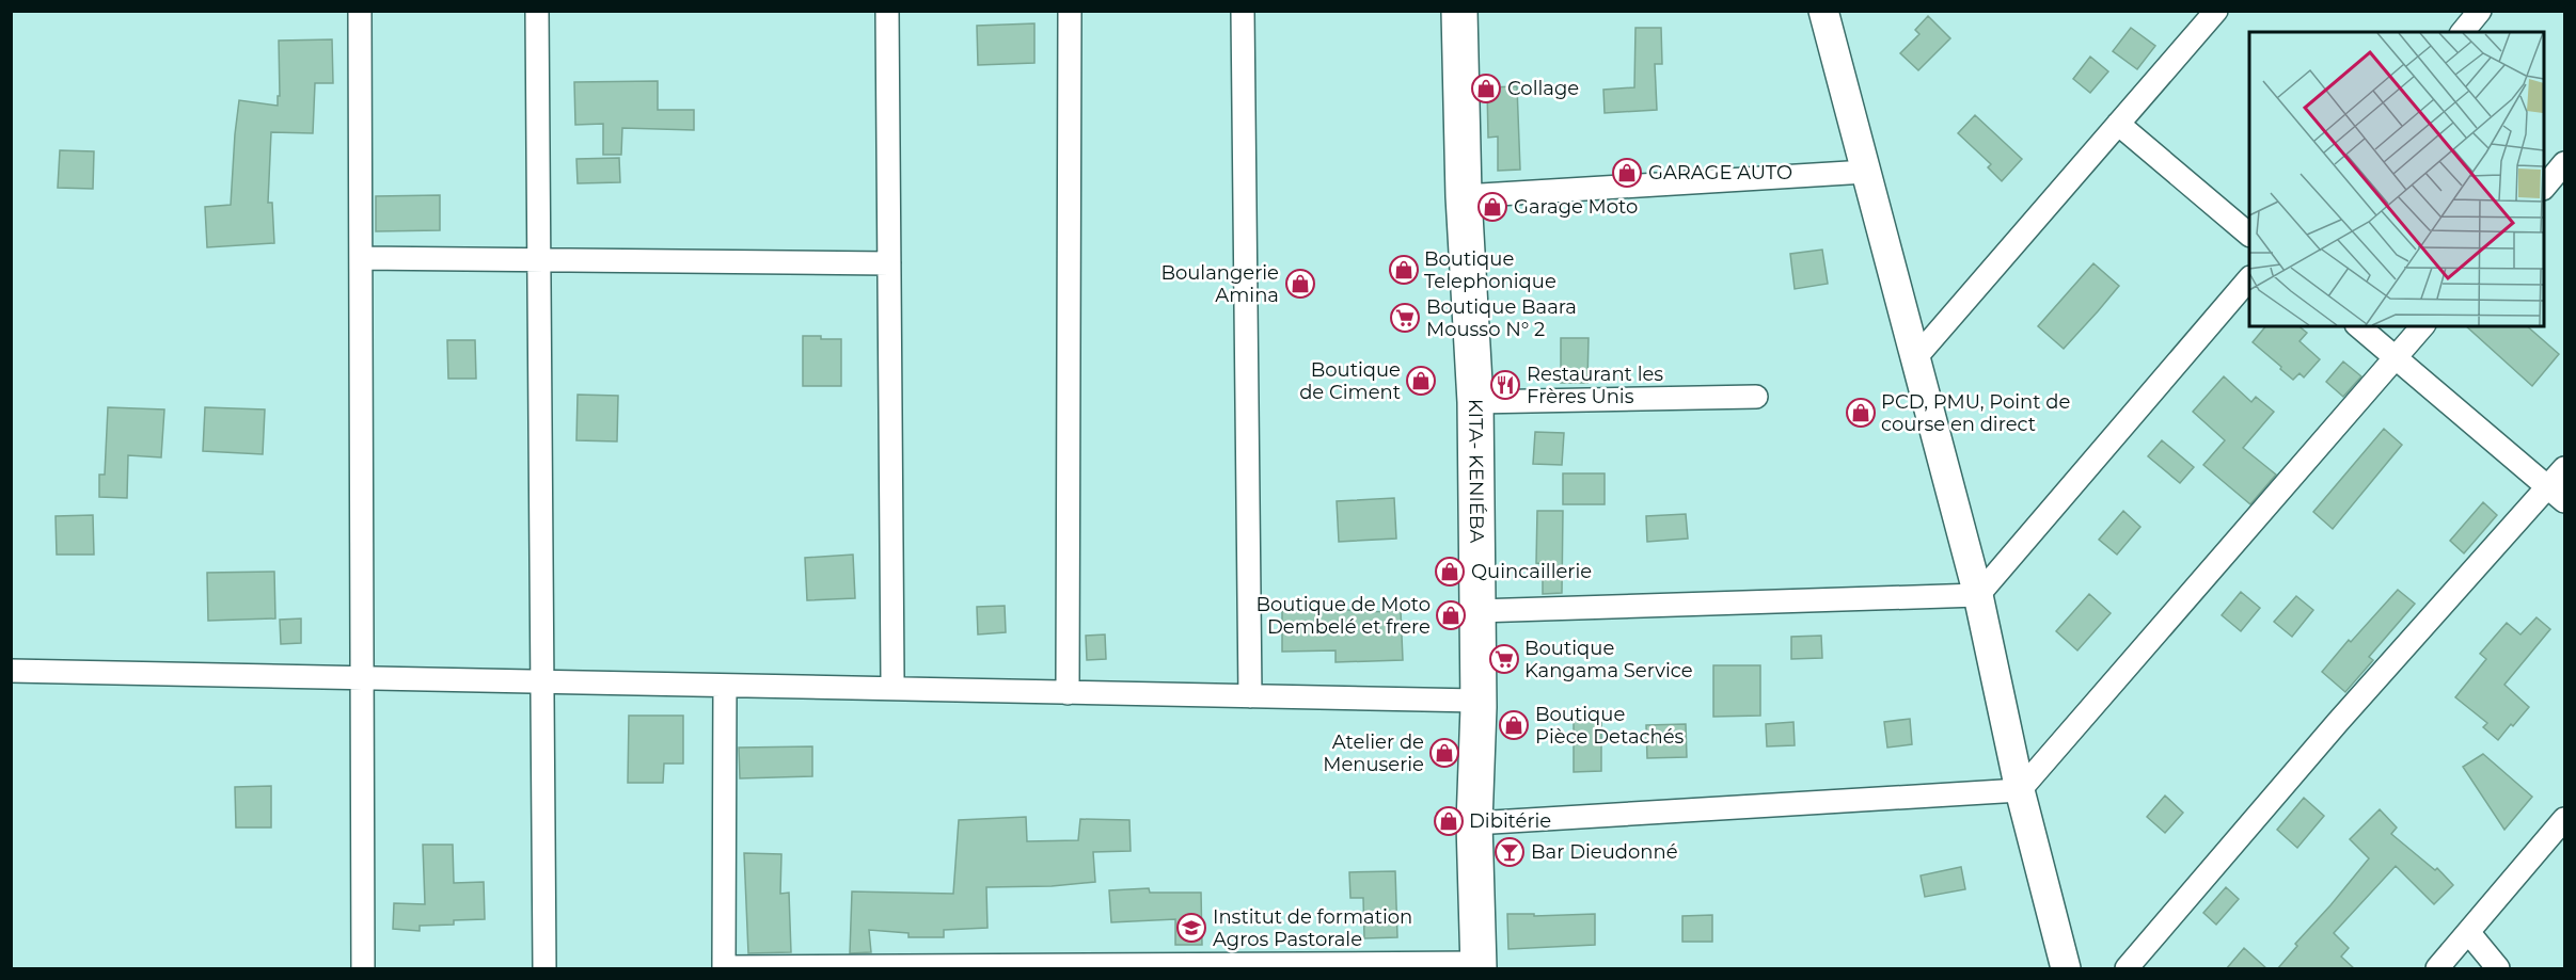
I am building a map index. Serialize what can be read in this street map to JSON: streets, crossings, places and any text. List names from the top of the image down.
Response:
{
  "streets": {
    "main road": ["KITA- KENIÉBA"]
  },
  "places": {
    "shop": [
      "Collage",
      "GARAGE AUTO",
      "Garage Moto",
      "Boutique Telephonique",
      "Boulangerie Amina",
      "Boutique de Ciment",
      "PCD, PMU, Point de course en direct",
      "Quincaillerie",
      "Boutique de Moto Dembelé et frere",
      "Boutique Pièce Detachés",
      "Atelier de Menuserie",
      "Dibitérie"
    ],
    "supermarket": ["Boutique Baara Mousso N° 2", "Boutique Kangama Service"],
    "restaurant": ["Restaurant les Frères Unis"],
    "bar": ["Bar Dieudonné"],
    "school or university": ["Institut de formation Agros Pastorale"]
  }
}
